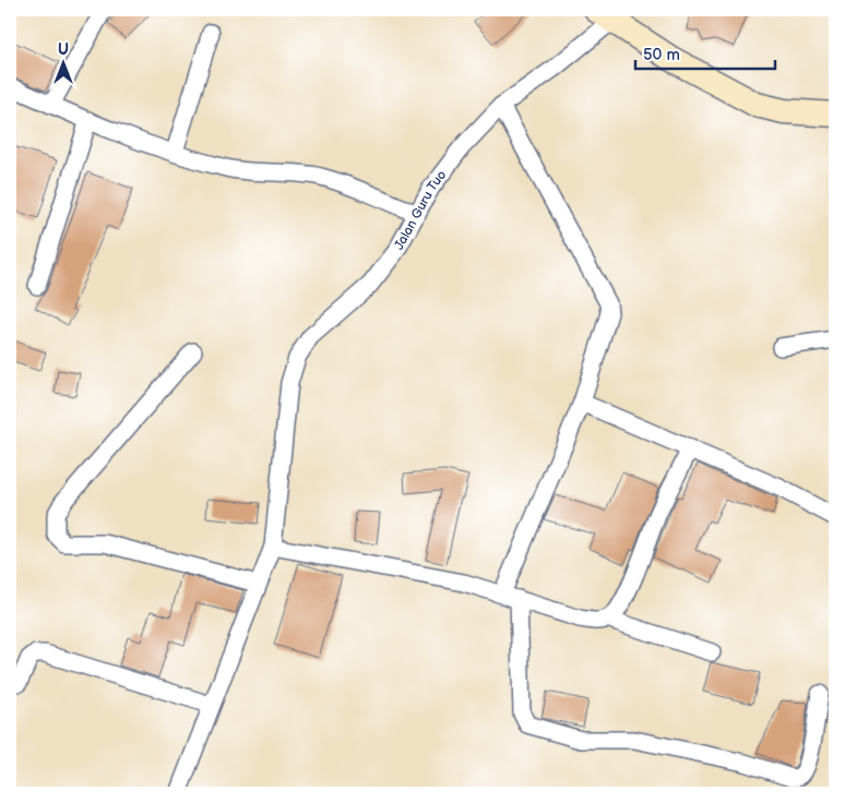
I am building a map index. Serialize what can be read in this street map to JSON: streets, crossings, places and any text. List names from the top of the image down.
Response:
{
  "streets": {
    "street": ["Jalan Guru Tuo"]
  },
  "scale_bar": "50 m",
  "north": "top"
}
